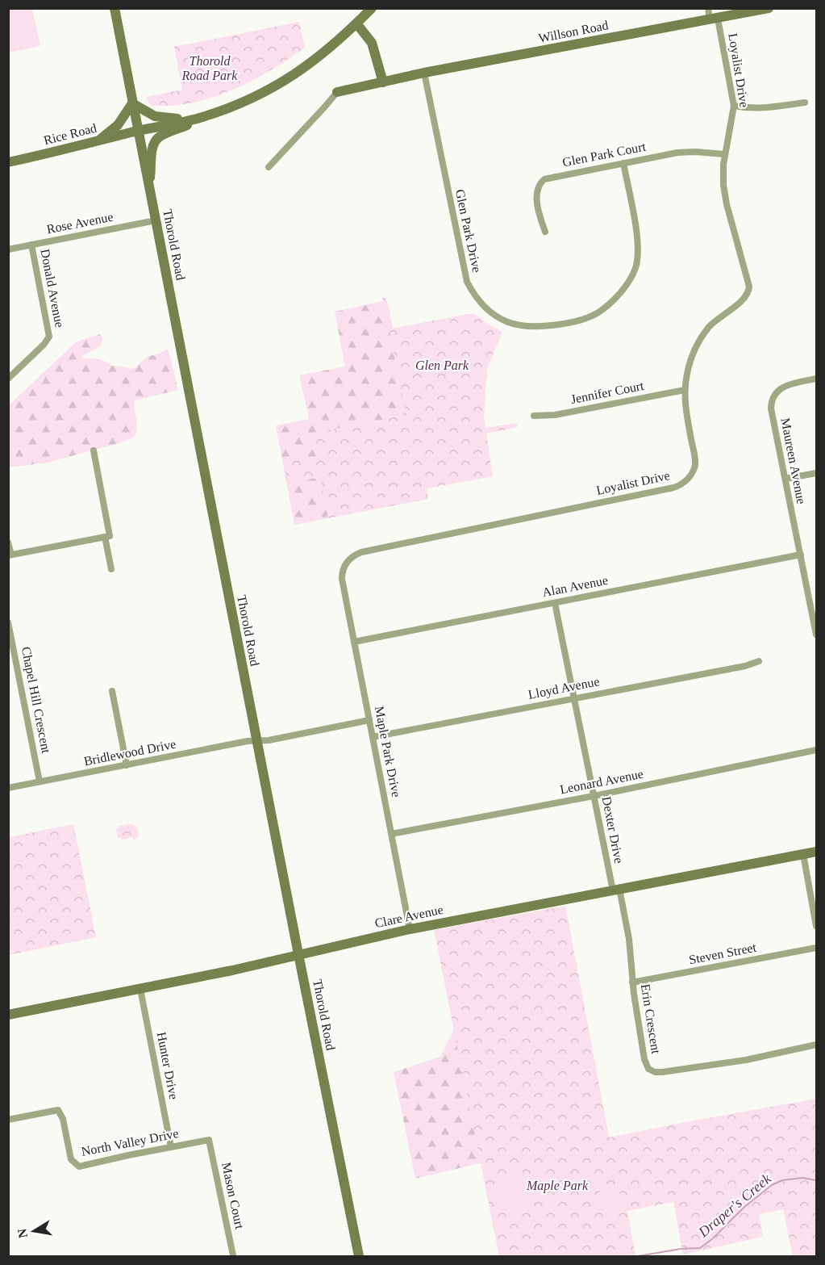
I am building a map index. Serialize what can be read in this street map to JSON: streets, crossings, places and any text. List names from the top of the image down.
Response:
{
  "streets": {
    "street": [
      "Willson Road",
      "Loyalist Drive",
      "Rice Road",
      "Glen Park Court",
      "Rose Avenue",
      "Glen Park Drive",
      "Thorold Road",
      "Donald Avenue",
      "Jennifer Court",
      "Maureen Avenue",
      "Alan Avenue",
      "Lloyd Avenue",
      "Chapel Hill Crescent",
      "Maple Park Drive",
      "Bridlewood Drive",
      "Leonard Avenue",
      "Dexter Drive",
      "Clare Avenue",
      "Steven Street",
      "Erin Crescent",
      "Hunter Drive",
      "North Valley Drive",
      "Mason Court"
    ]
  },
  "crossings": [
    ["Willson Road", "Loyalist Drive"],
    ["Willson Road", "Glen Park Drive"],
    ["Loyalist Drive", "Glen Park Court"],
    ["Loyalist Drive", "Jennifer Court"],
    ["Loyalist Drive", "Maple Park Drive"],
    ["Rice Road", "Thorold Road"],
    ["Glen Park Court", "Glen Park Drive"],
    ["Rose Avenue", "Thorold Road"],
    ["Rose Avenue", "Donald Avenue"],
    ["Thorold Road", "Bridlewood Drive"],
    ["Thorold Road", "Clare Avenue"],
    ["Maureen Avenue", "Alan Avenue"],
    ["Alan Avenue", "Maple Park Drive"],
    ["Alan Avenue", "Dexter Drive"],
    ["Lloyd Avenue", "Maple Park Drive"],
    ["Lloyd Avenue", "Dexter Drive"],
    ["Chapel Hill Crescent", "Bridlewood Drive"],
    ["Maple Park Drive", "Leonard Avenue"],
    ["Maple Park Drive", "Clare Avenue"],
    ["Leonard Avenue", "Dexter Drive"],
    ["Dexter Drive", "Clare Avenue"],
    ["Dexter Drive", "Erin Crescent"],
    ["Clare Avenue", "Erin Crescent"],
    ["Clare Avenue", "Hunter Drive"],
    ["Steven Street", "Erin Crescent"],
    ["Hunter Drive", "North Valley Drive"],
    ["North Valley Drive", "Mason Court"]
  ],
  "water": ["Draper's Creek"],
  "parks": ["Thorold Road Park", "Glen Park", "Maple Park"],
  "north": "left"
}
